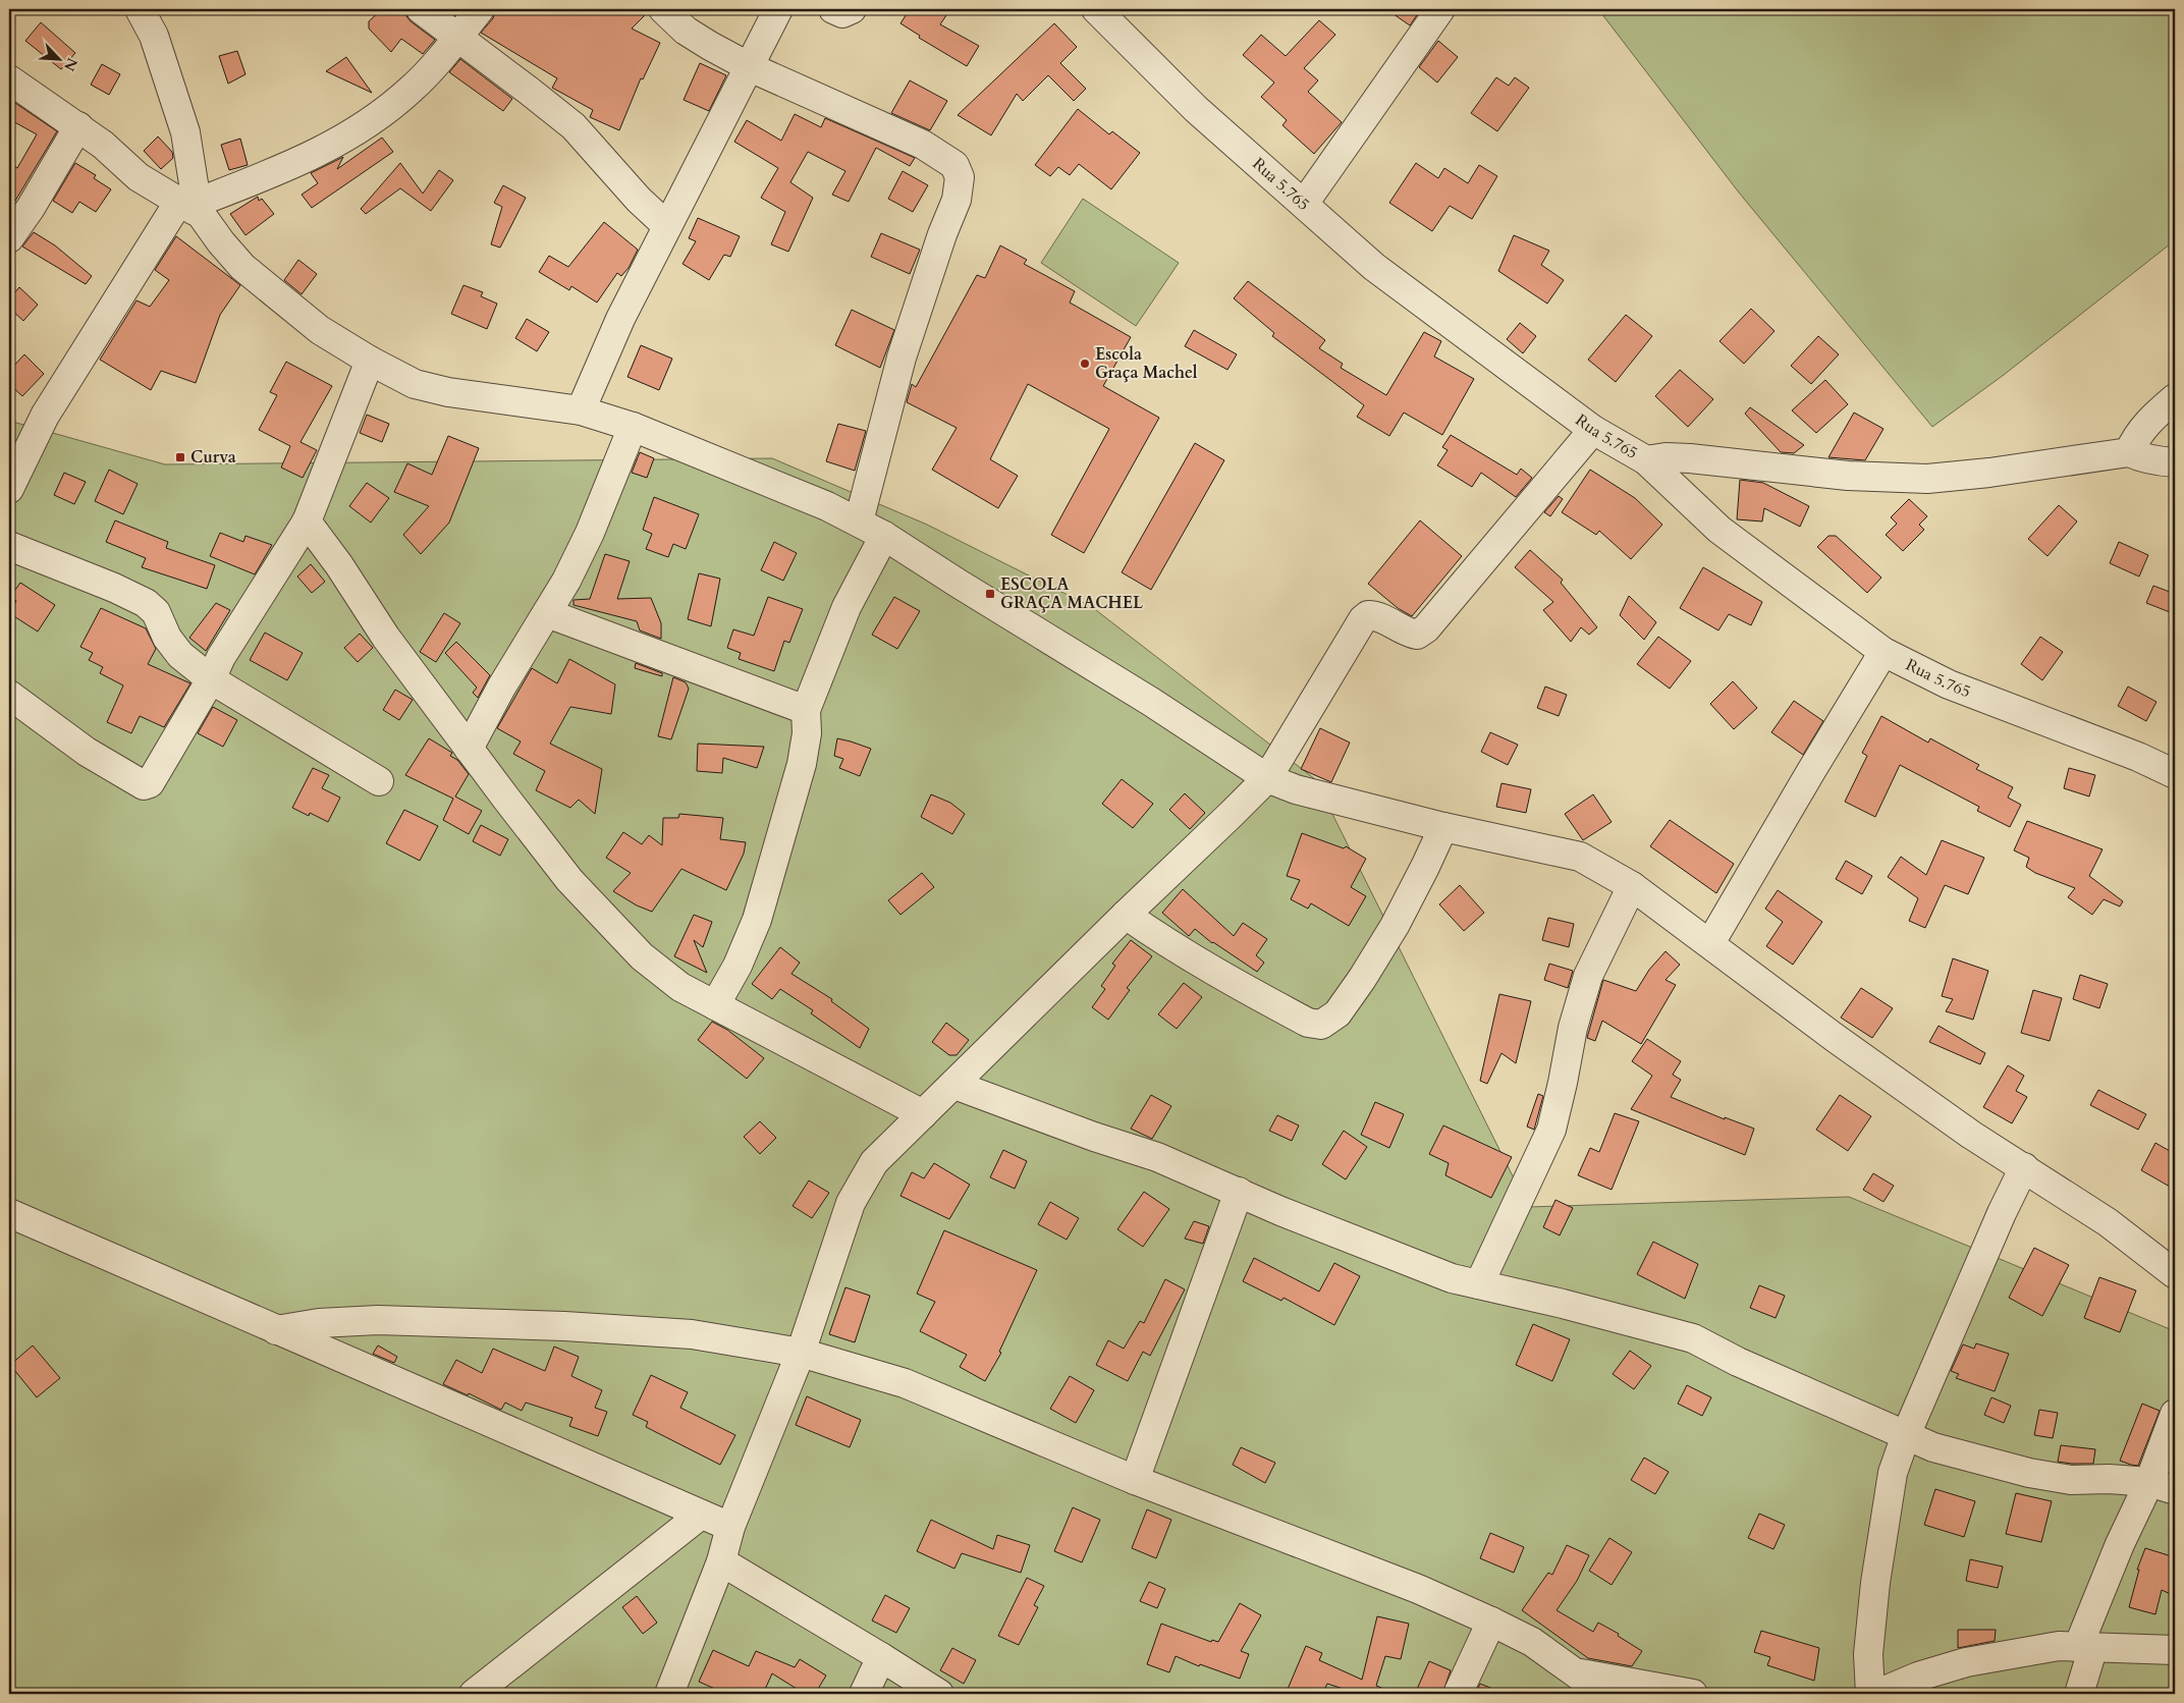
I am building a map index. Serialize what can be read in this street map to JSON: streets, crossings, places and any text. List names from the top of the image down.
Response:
{
  "streets": {
    "street": ["Rua 5.765"]
  },
  "places": {
    "other": ["Escola Graça Machel"],
    "transit": ["Curva", "ESCOLA GRAÇA MACHEL"]
  },
  "north": "bottom right"
}
